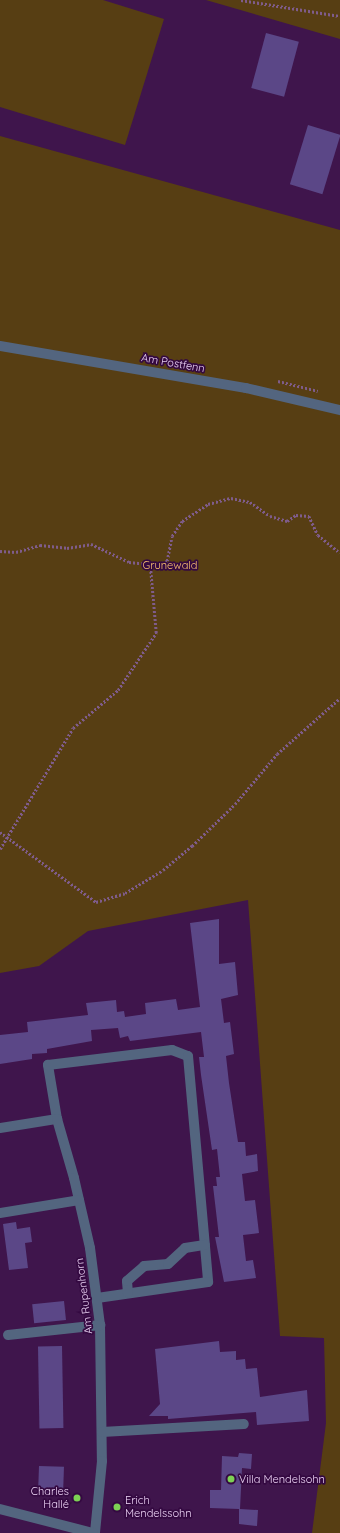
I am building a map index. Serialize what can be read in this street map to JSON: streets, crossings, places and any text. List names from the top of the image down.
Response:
{
  "streets": {
    "street": ["Am Postfenn", "Am Rupenhorn"]
  },
  "parks": ["Grunewald"],
  "places": ["Villa Mendelsohn", "Charles Hallé", "Erich Mendelssohn"]
}
